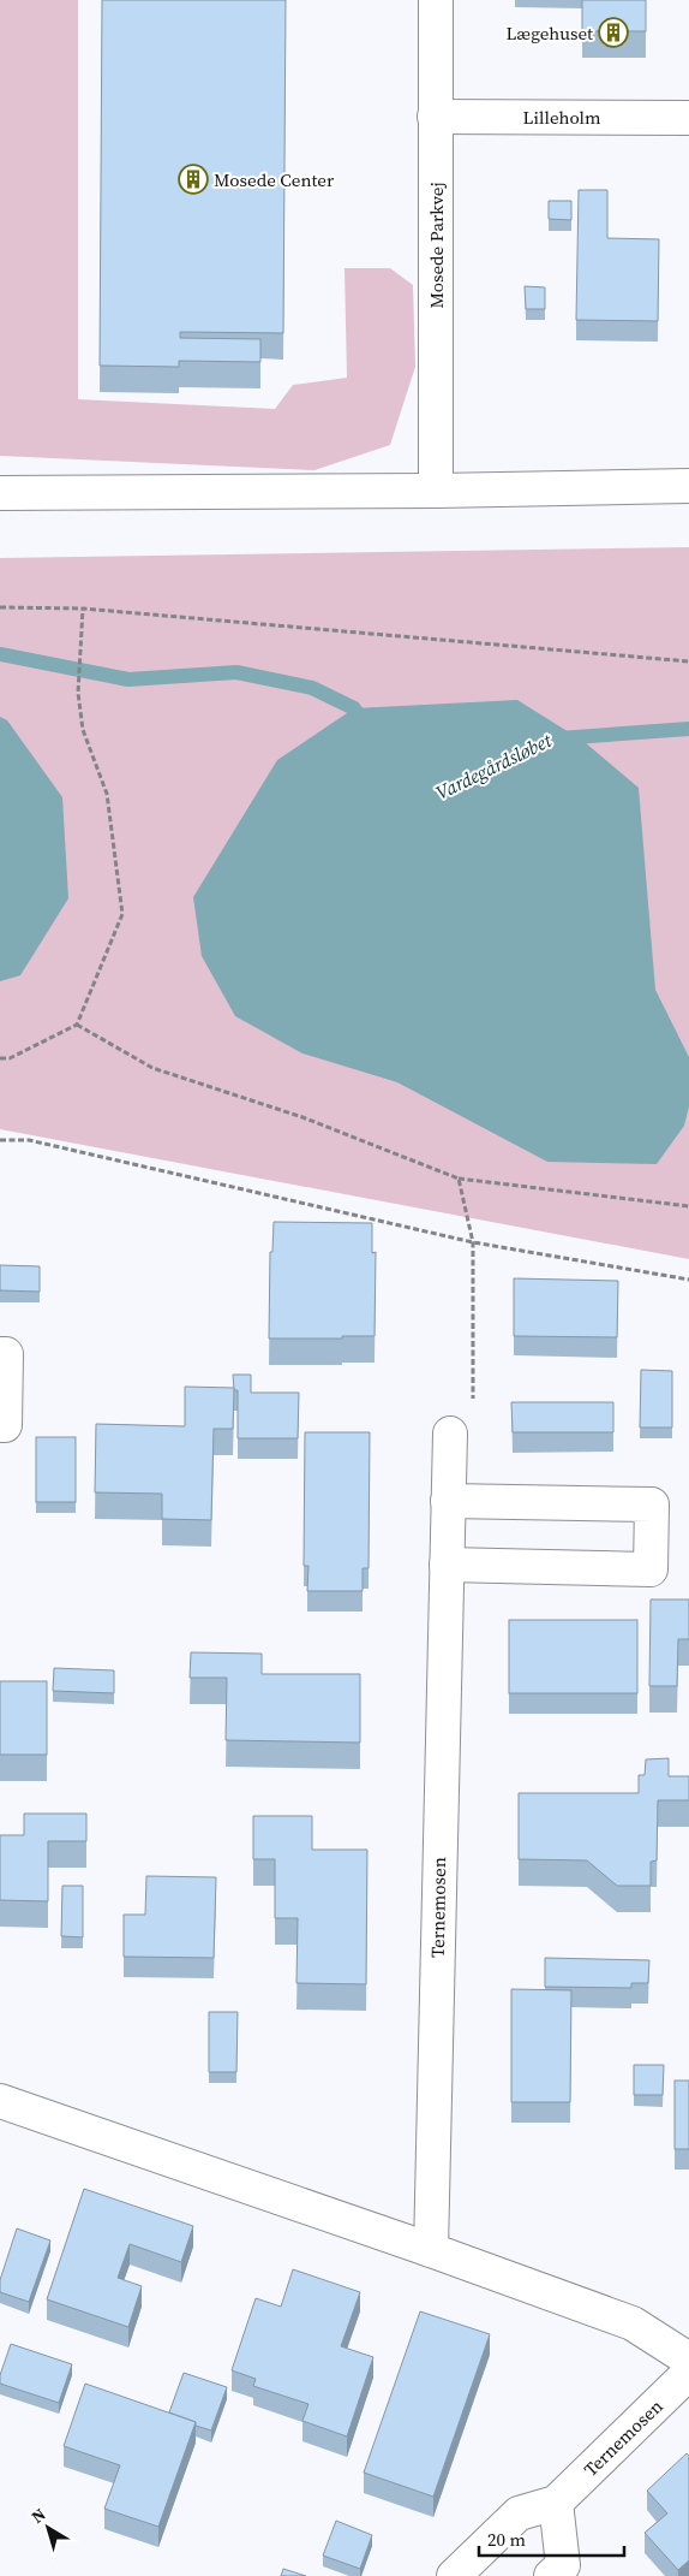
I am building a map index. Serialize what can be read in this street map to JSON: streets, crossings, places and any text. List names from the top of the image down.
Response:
{
  "streets": {
    "street": ["Lilleholm", "Mosede Parkvej", "Ternemosen"]
  },
  "crossings": [
    ["Lilleholm", "Mosede Parkvej"]
  ],
  "water": ["Vardegårdsløbet"],
  "places": {
    "building": ["Lægehuset", "Mosede Center"]
  },
  "scale_bar": "20 m",
  "north": "top left"
}
